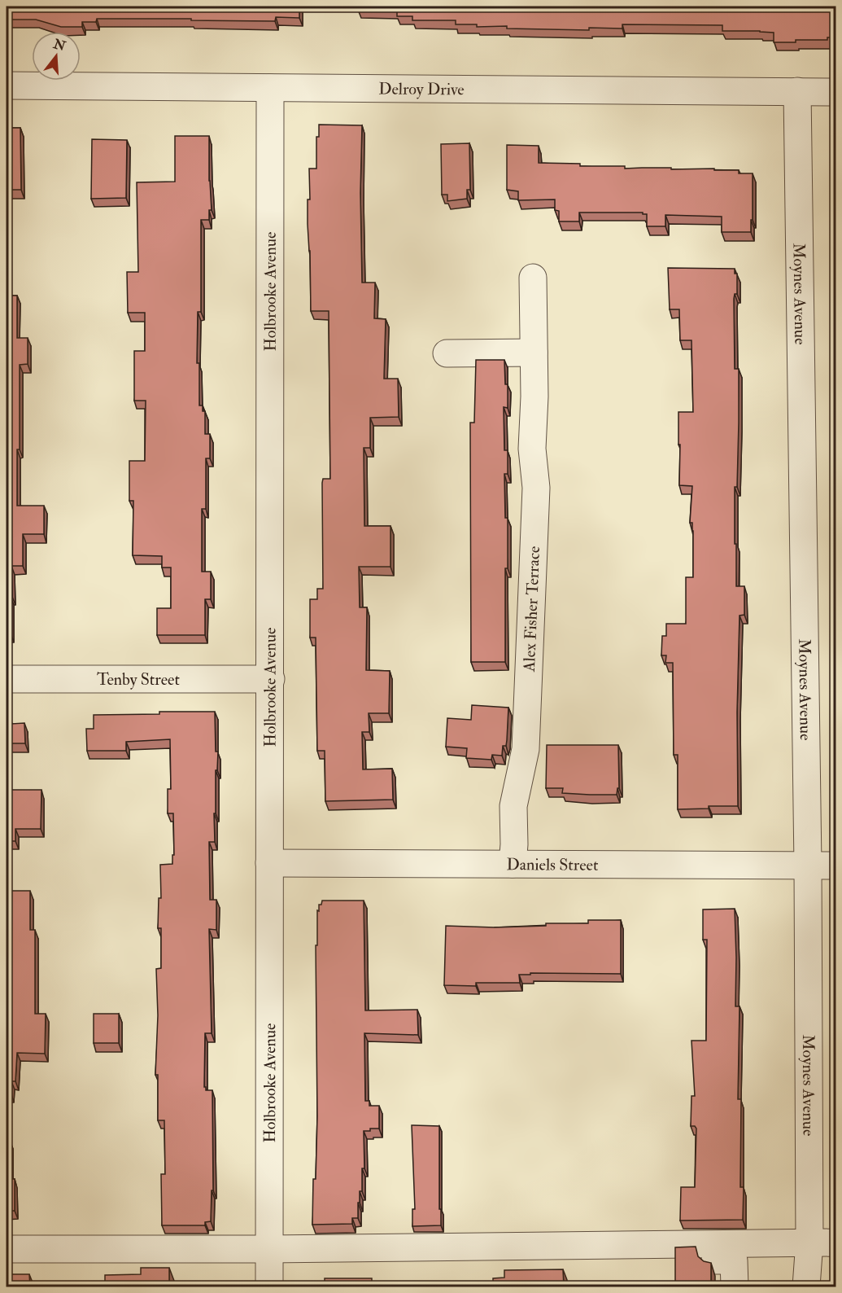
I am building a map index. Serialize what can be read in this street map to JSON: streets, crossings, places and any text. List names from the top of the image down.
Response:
{
  "streets": {
    "street": [
      "Delroy Drive",
      "Holbrooke Avenue",
      "Moynes Avenue",
      "Alex Fisher Terrace",
      "Tenby Street",
      "Daniels Street"
    ]
  },
  "crossings": [
    ["Delroy Drive", "Holbrooke Avenue"],
    ["Delroy Drive", "Moynes Avenue"],
    ["Holbrooke Avenue", "Tenby Street"],
    ["Holbrooke Avenue", "Daniels Street"],
    ["Moynes Avenue", "Daniels Street"],
    ["Alex Fisher Terrace", "Daniels Street"]
  ],
  "north": "top"
}
